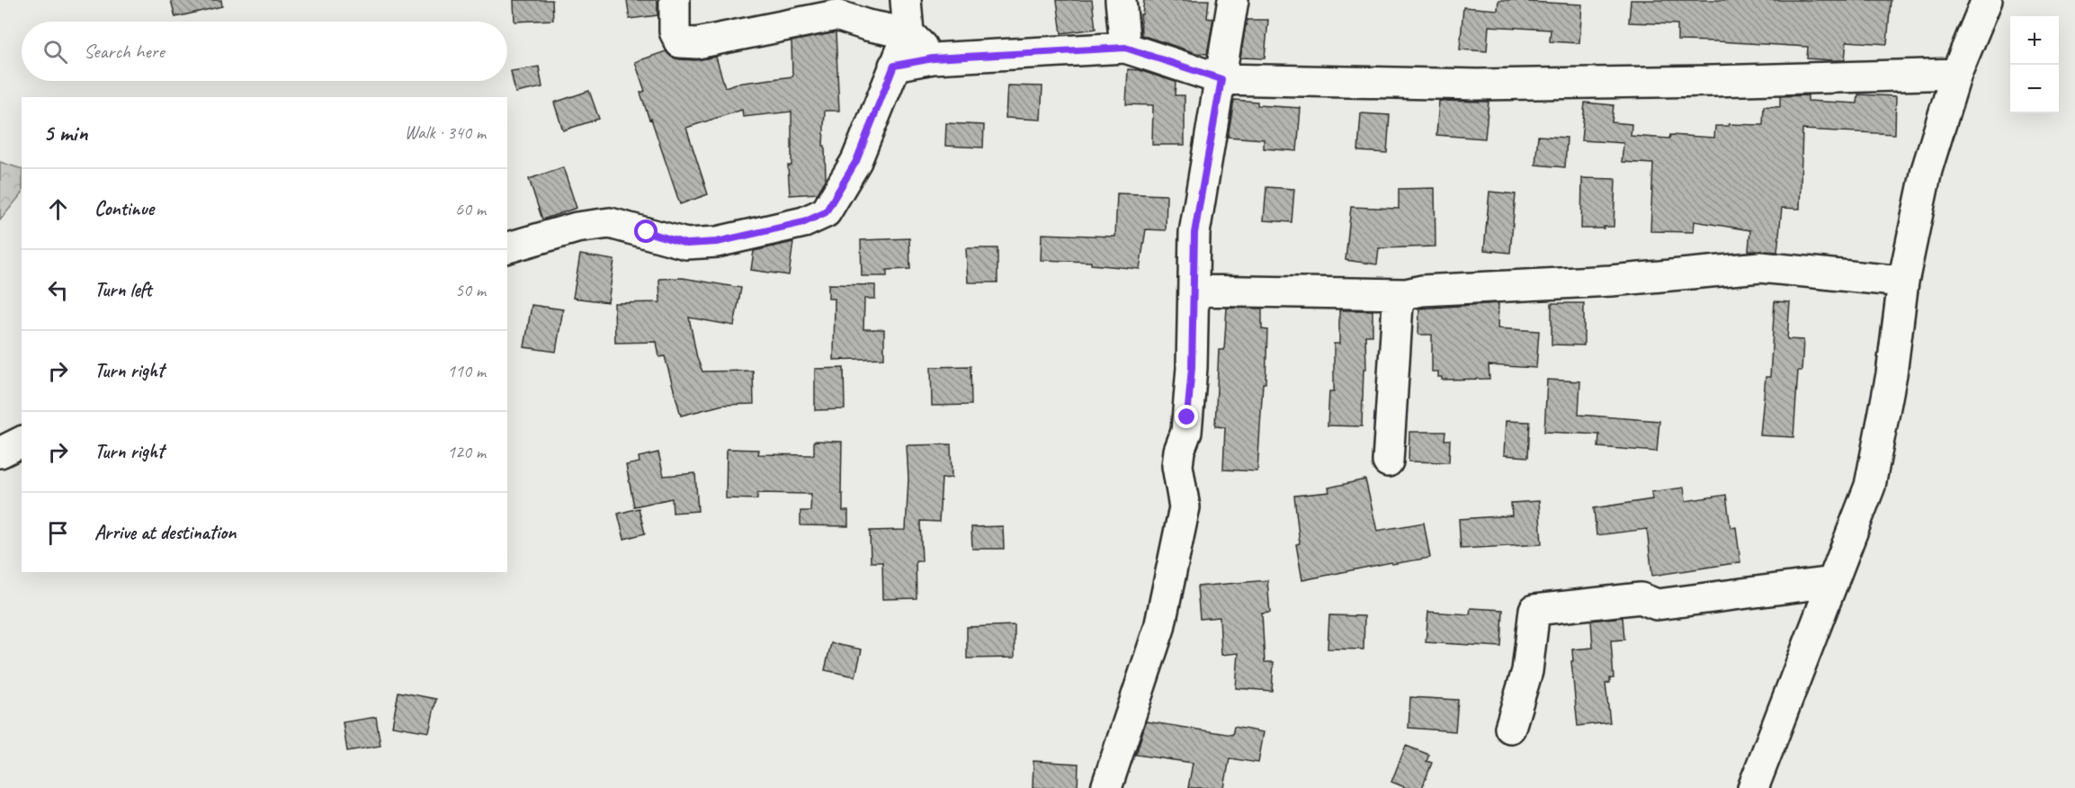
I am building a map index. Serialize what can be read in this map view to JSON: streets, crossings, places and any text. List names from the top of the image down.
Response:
{
  "page": {
    "map_buttons": ["+", "−"],
    "search": "Search here",
    "heading": ["5 min", "Walk · 340 m"],
    "list": [
      ["Continue", "60 m"],
      ["Turn left", "50 m"],
      ["Turn right", "110 m"],
      ["Turn right", "120 m"],
      "Arrive at destination"
    ]
  }
}
